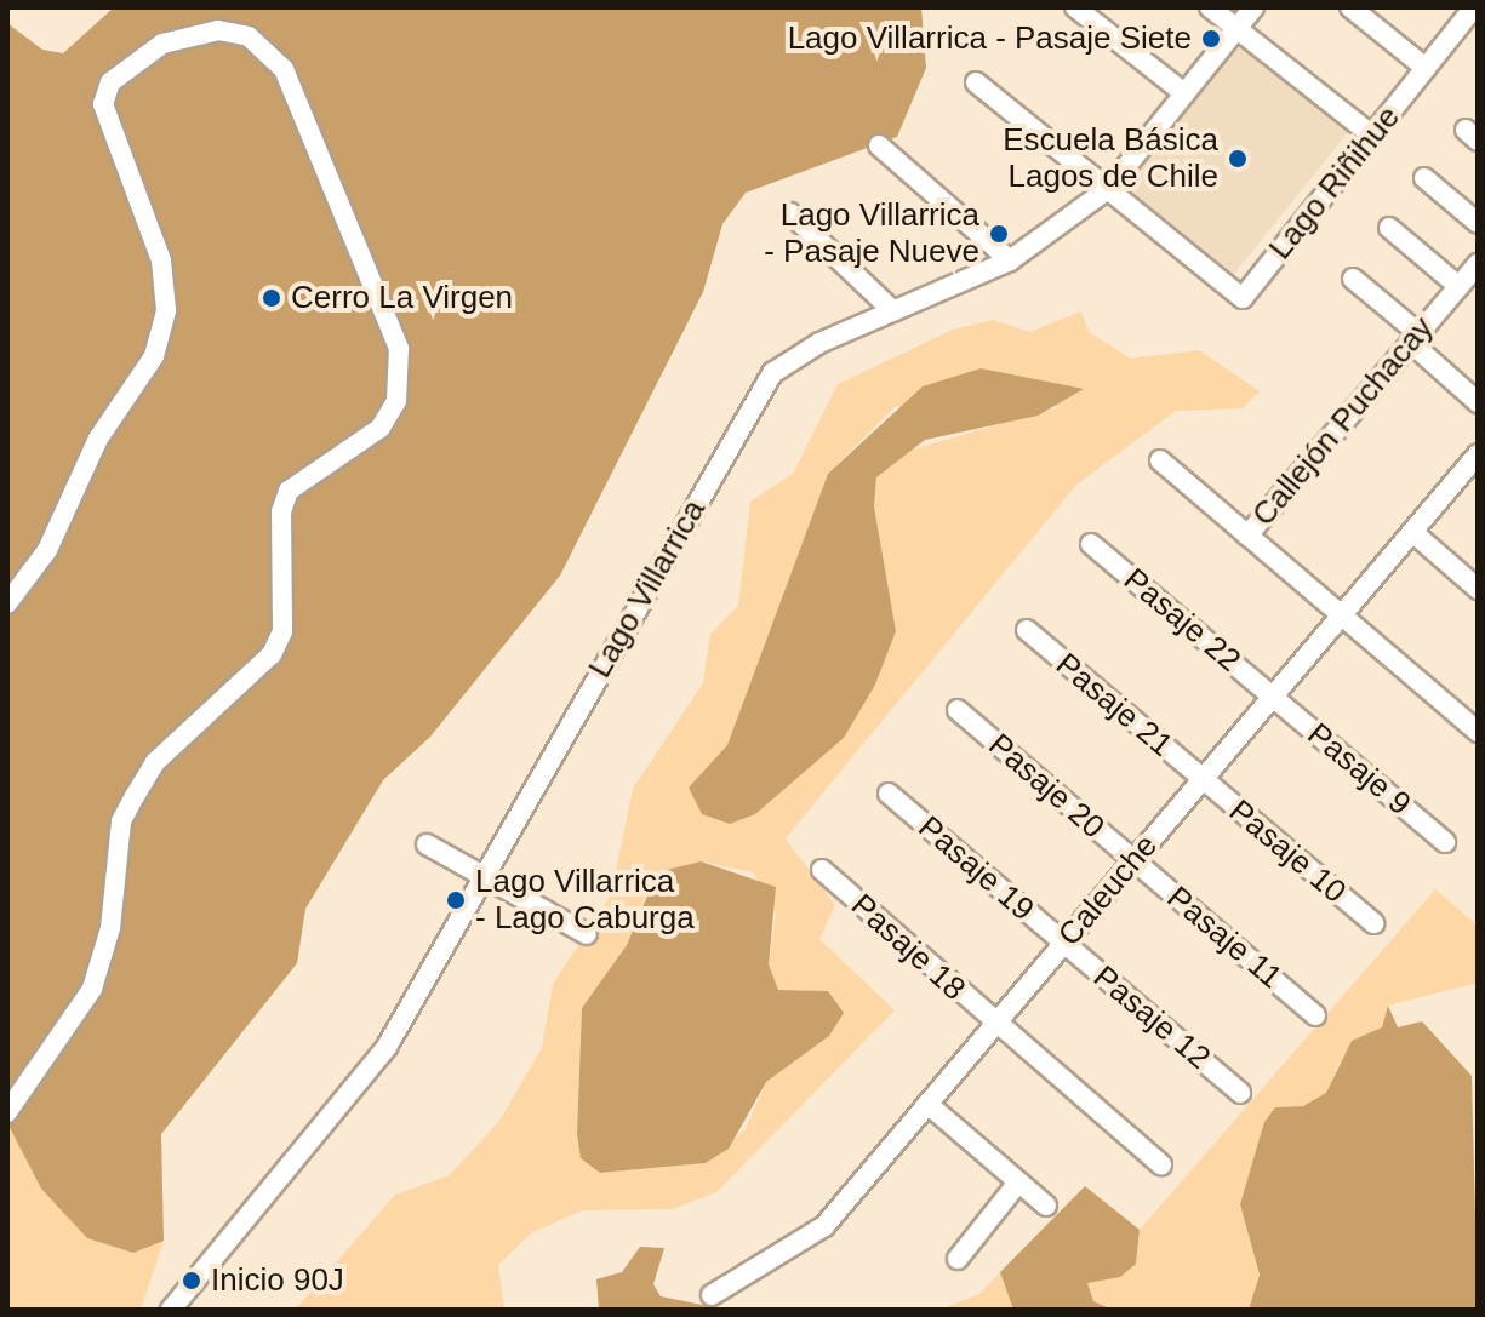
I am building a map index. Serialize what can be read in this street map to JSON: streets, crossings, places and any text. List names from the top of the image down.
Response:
{
  "streets": {
    "street": [
      "Lago Riñihue",
      "Callejón Puchacay",
      "Lago Villarrica",
      "Pasaje 22",
      "Pasaje 21",
      "Pasaje 9",
      "Pasaje 20",
      "Pasaje 10",
      "Pasaje 19",
      "Caleuche",
      "Pasaje 11",
      "Pasaje 18",
      "Pasaje 12"
    ]
  },
  "crossings": [
    ["Lago Riñihue", "Lago Villarrica"],
    ["Pasaje 22", "Pasaje 9"],
    ["Pasaje 22", "Caleuche"],
    ["Pasaje 21", "Pasaje 10"],
    ["Pasaje 21", "Caleuche"],
    ["Pasaje 9", "Caleuche"],
    ["Pasaje 20", "Caleuche"],
    ["Pasaje 20", "Pasaje 11"],
    ["Pasaje 10", "Caleuche"],
    ["Pasaje 19", "Caleuche"],
    ["Pasaje 19", "Pasaje 12"],
    ["Caleuche", "Pasaje 11"],
    ["Caleuche", "Pasaje 18"],
    ["Caleuche", "Pasaje 12"]
  ],
  "places": [
    "Lago Villarrica - Pasaje Siete",
    "Escuela Básica Lagos de Chile",
    "Lago Villarrica - Pasaje Nueve",
    "Cerro La Virgen",
    "Lago Villarrica - Lago Caburga",
    "Inicio 90J"
  ]
}
